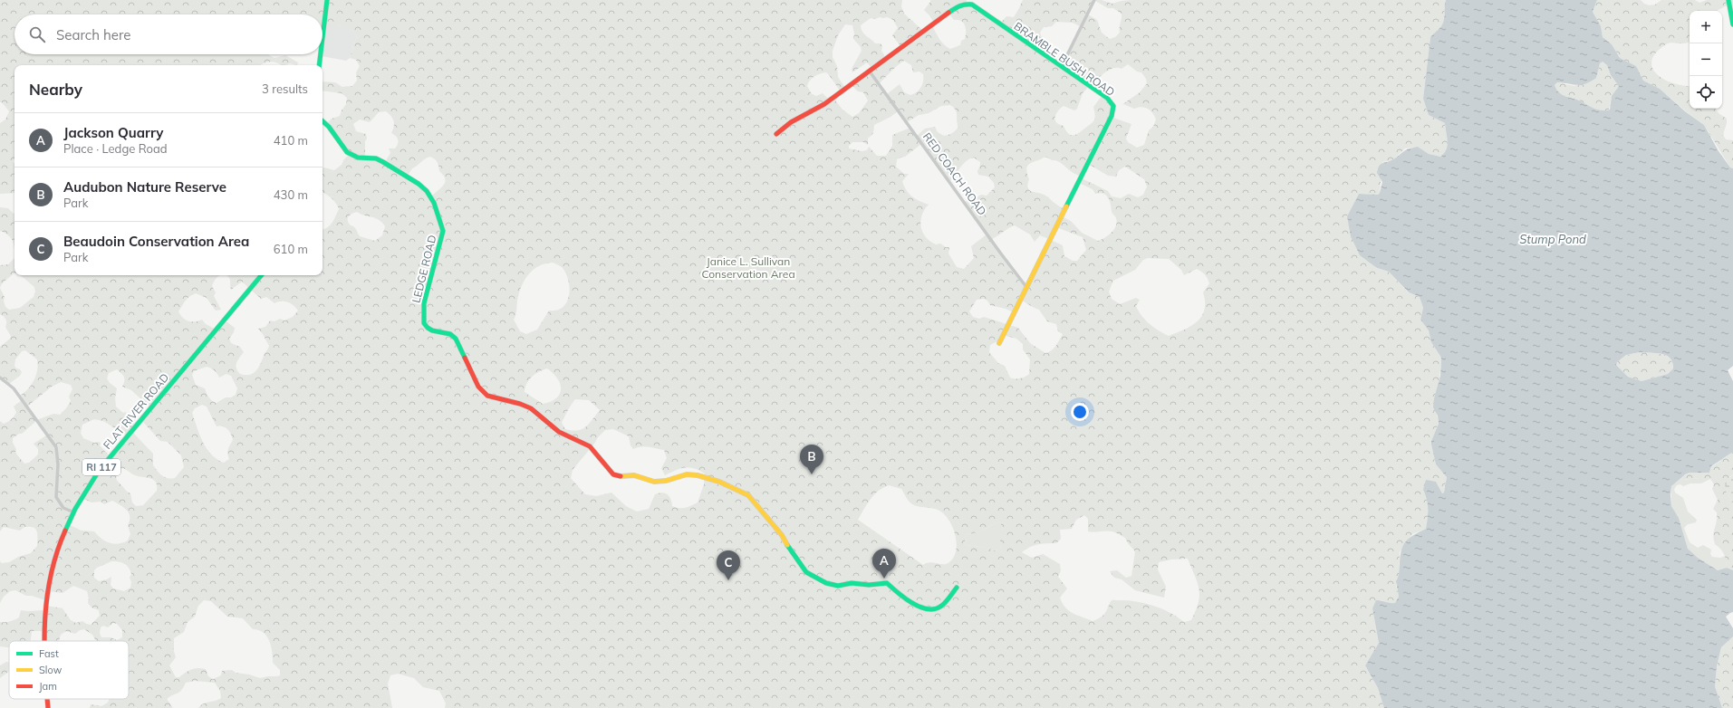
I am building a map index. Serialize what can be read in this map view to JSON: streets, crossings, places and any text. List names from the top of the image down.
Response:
{
  "streets": {
    "street": [
      "BRAMBLE BUSH ROAD",
      "RED COACH ROAD",
      "LEDGE ROAD",
      "FLAT RIVER ROAD",
      "RI 117"
    ]
  },
  "crossings": [
    ["BRAMBLE BUSH ROAD", "RED COACH ROAD"]
  ],
  "water": ["Stump Pond"],
  "parks": ["Janice L. Sullivan Conservation Area"],
  "legend": ["Fast", "Slow", "Jam"],
  "page": {
    "map_buttons": ["+", "−"],
    "search": "Search here",
    "heading": ["Nearby", "3 results"],
    "list": [
      {
        "mark": "A",
        "name": "Jackson Quarry",
        "note": "Place · Ledge Road",
        "value": "410 m"
      },
      {
        "mark": "B",
        "name": "Audubon Nature Reserve",
        "note": "Park",
        "value": "430 m"
      },
      {
        "mark": "C",
        "name": "Beaudoin Conservation Area",
        "note": "Park",
        "value": "610 m"
      }
    ],
    "pins": ["B", "A", "C"]
  }
}
